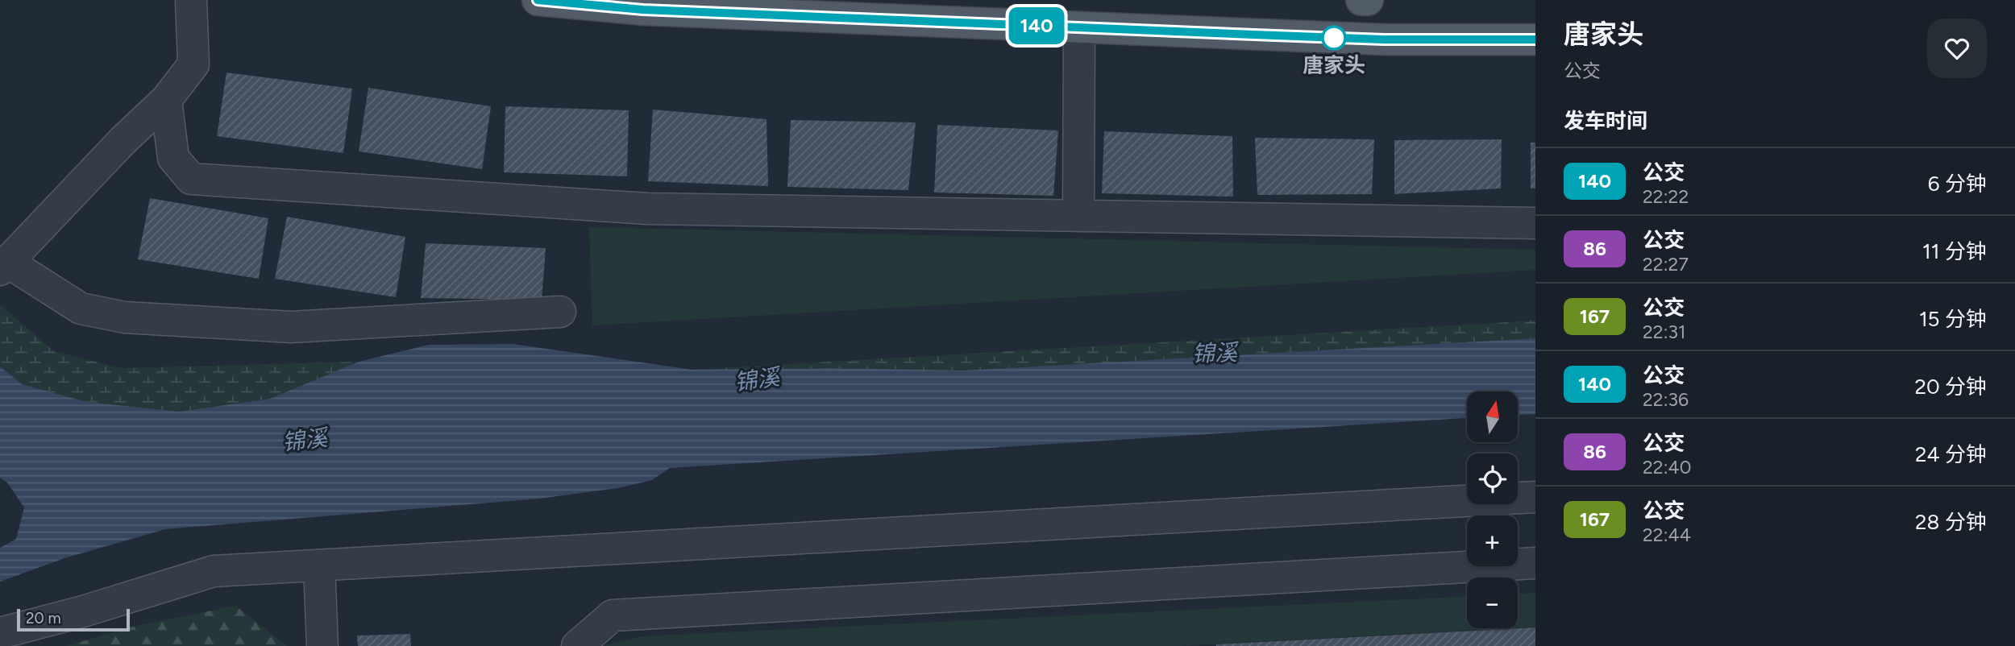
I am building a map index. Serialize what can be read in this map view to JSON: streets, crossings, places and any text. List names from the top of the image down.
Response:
{
  "water": ["锦溪"],
  "places": ["唐家头"],
  "lines": ["bus line 140"],
  "scale_bar": "20 m",
  "north": "top",
  "page": {
    "on_map": "140",
    "heading": [
      ["唐家头", "公交"],
      "发车时间"
    ],
    "list": [
      {
        "mark": "140",
        "name": "公交",
        "note": "22:22",
        "value": "6 分钟"
      },
      {
        "mark": "86",
        "name": "公交",
        "note": "22:27",
        "value": "11 分钟"
      },
      {
        "mark": "167",
        "name": "公交",
        "note": "22:31",
        "value": "15 分钟"
      },
      {
        "mark": "140",
        "name": "公交",
        "note": "22:36",
        "value": "20 分钟"
      },
      {
        "mark": "86",
        "name": "公交",
        "note": "22:40",
        "value": "24 分钟"
      },
      {
        "mark": "167",
        "name": "公交",
        "note": "22:44",
        "value": "28 分钟"
      }
    ],
    "map_buttons": ["+", "−"],
    "scale": "20 m"
  }
}
